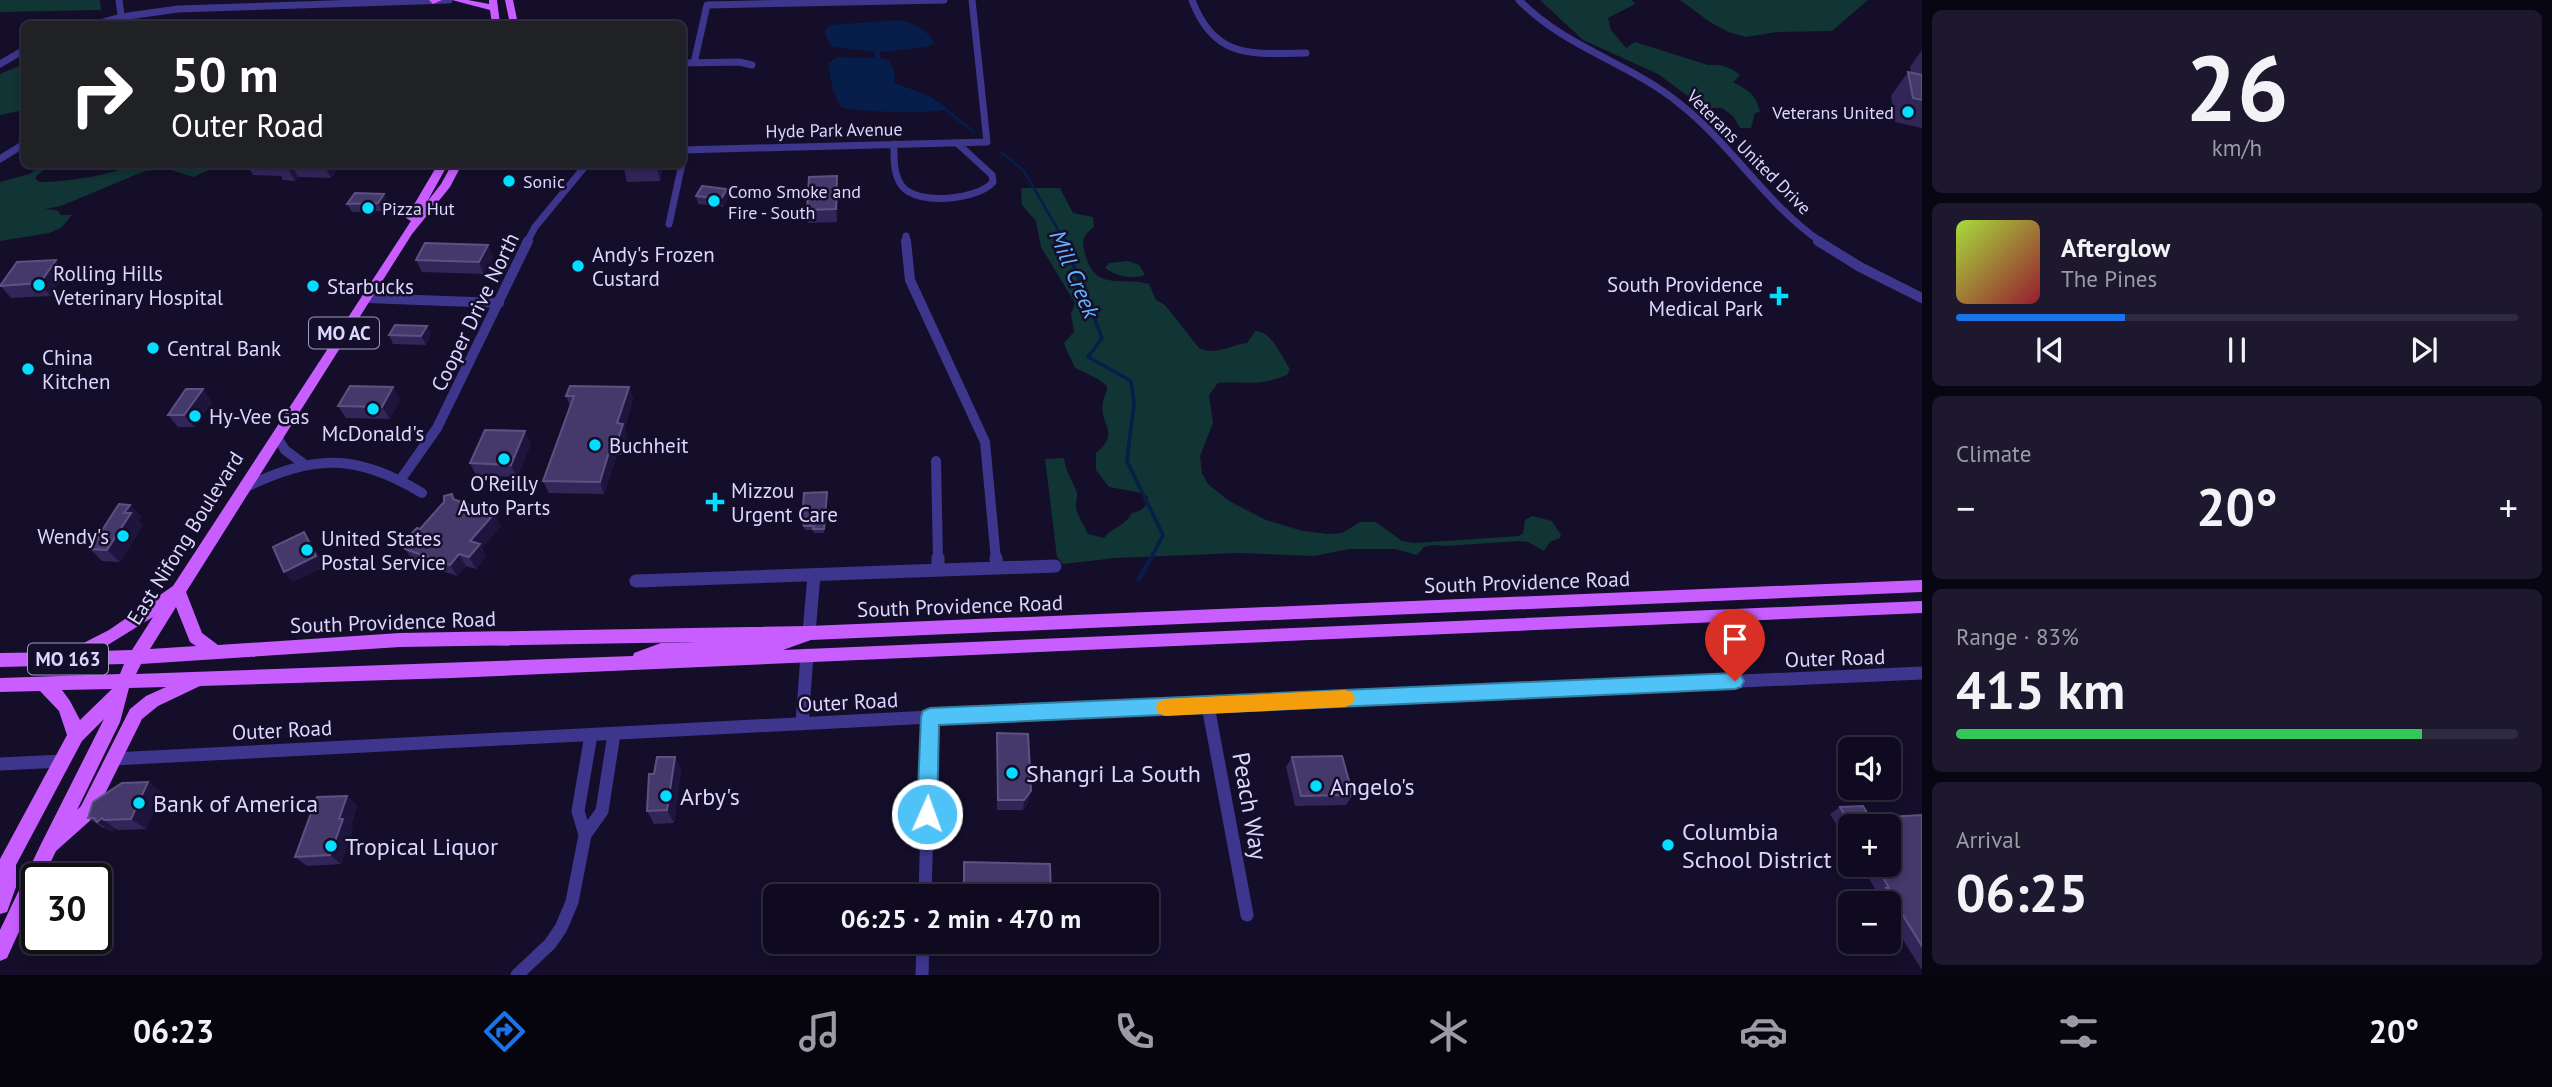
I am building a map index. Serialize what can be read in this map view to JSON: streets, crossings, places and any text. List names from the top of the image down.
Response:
{
  "streets": {
    "main road": [
      "MO AC",
      "East Nifong Boulevard",
      "South Providence Road",
      "MO 163"
    ],
    "street": [
      "Hyde Park Avenue",
      "Veterans United Drive",
      "Cooper Drive North",
      "Outer Road",
      "Peach Way"
    ]
  },
  "crossings": [
    ["East Nifong Boulevard", "South Providence Road"],
    ["Outer Road", "Peach Way"]
  ],
  "water": ["Mill Creek"],
  "places": {
    "other": [
      "Veterans United",
      "Sonic",
      "Como Smoke and Fire - South",
      "Pizza Hut",
      "Andy's Frozen Custard",
      "Rolling Hills Veterinary Hospital",
      "Starbucks",
      "Central Bank",
      "China Kitchen",
      "McDonald's",
      "Hy-Vee Gas",
      "Buchheit",
      "O'Reilly Auto Parts",
      "Wendy's",
      "United States Postal Service",
      "Shangri La South",
      "Angelo's",
      "Arby's",
      "Bank of America",
      "Columbia School District",
      "Tropical Liquor"
    ],
    "health": ["South Providence Medical Park", "Mizzou Urgent Care"]
  },
  "page": {
    "tile": [
      ["26", "km/h"],
      "Climate",
      ["Range · 83%", "415 km"],
      ["Arrival", "06:25"]
    ],
    "turn": ["50 m", "Outer Road"],
    "song": ["Afterglow", "The Pines"],
    "heat": ["−", "20°", "+"],
    "map_buttons": ["+", "−"],
    "limit": "30",
    "trip": "06:25 · 2 min · 470 m",
    "tabs": ["06:23", "20°"]
  }
}
